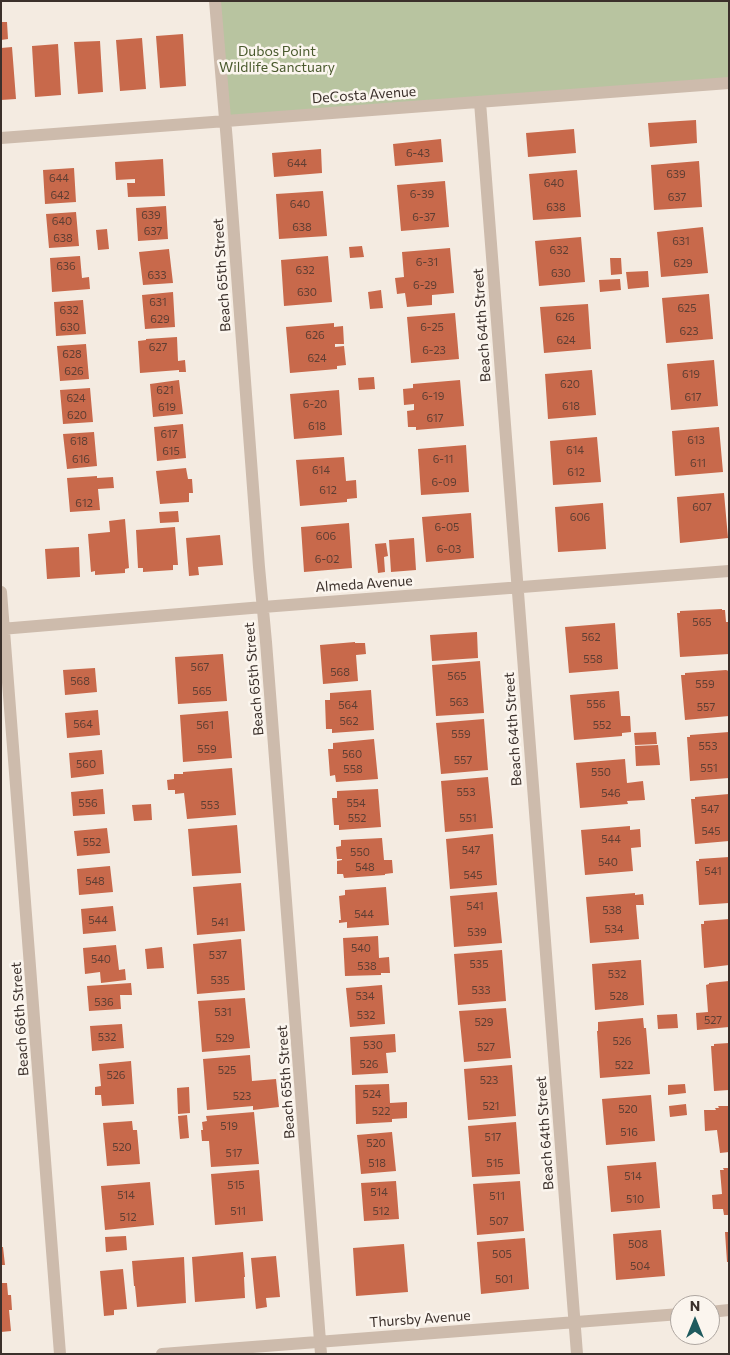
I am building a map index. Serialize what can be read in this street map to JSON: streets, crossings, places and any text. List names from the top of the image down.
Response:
{
  "streets": {
    "street": [
      "DeCosta Avenue",
      "Beach 65th Street",
      "Beach 64th Street",
      "Almeda Avenue",
      "Beach 66th Street",
      "Thursby Avenue"
    ]
  },
  "crossings": [
    ["DeCosta Avenue", "Beach 65th Street"],
    ["DeCosta Avenue", "Beach 64th Street"],
    ["Beach 65th Street", "Almeda Avenue"],
    ["Beach 65th Street", "Thursby Avenue"],
    ["Beach 64th Street", "Almeda Avenue"],
    ["Beach 64th Street", "Thursby Avenue"],
    ["Almeda Avenue", "Beach 66th Street"]
  ],
  "parks": ["Dubos Point Wildlife Sanctuary"],
  "house_numbers": [
    "6-43",
    "644",
    "639",
    "644",
    "640",
    "6-39",
    "642",
    "637",
    "640",
    "638",
    "639",
    "6-37",
    "640",
    "638",
    "637",
    "638",
    "631",
    "632",
    "6-31",
    "629",
    "636",
    "632",
    "630",
    "633",
    "6-29",
    "630",
    "631",
    "625",
    "632",
    "626",
    "629",
    "630",
    "6-25",
    "623",
    "626",
    "624",
    "627",
    "6-23",
    "628",
    "624",
    "626",
    "619",
    "620",
    "621",
    "6-19",
    "617",
    "624",
    "6-20",
    "618",
    "619",
    "620",
    "617",
    "618",
    "617",
    "613",
    "618",
    "614",
    "615",
    "616",
    "6-11",
    "611",
    "614",
    "612",
    "6-09",
    "612",
    "612",
    "607",
    "606",
    "6-05",
    "606",
    "6-03",
    "6-02",
    "565",
    "562",
    "558",
    "567",
    "568",
    "565",
    "568",
    "559",
    "565",
    "563",
    "556",
    "564",
    "557",
    "562",
    "564",
    "561",
    "552",
    "559",
    "553",
    "559",
    "560",
    "557",
    "560",
    "551",
    "558",
    "550",
    "553",
    "546",
    "556",
    "554",
    "553",
    "547",
    "552",
    "551",
    "545",
    "544",
    "552",
    "547",
    "550",
    "540",
    "548",
    "541",
    "545",
    "548",
    "541",
    "538",
    "544",
    "544",
    "541",
    "534",
    "539",
    "540",
    "537",
    "540",
    "535",
    "538",
    "532",
    "535",
    "533",
    "534",
    "528",
    "536",
    "531",
    "532",
    "527",
    "529",
    "532",
    "529",
    "526",
    "530",
    "527",
    "526",
    "522",
    "525",
    "526",
    "523",
    "524",
    "523",
    "521",
    "520",
    "522",
    "519",
    "516",
    "517",
    "520",
    "520",
    "517",
    "518",
    "515",
    "514",
    "515",
    "514",
    "514",
    "511",
    "510",
    "511",
    "512",
    "512",
    "507",
    "508",
    "505",
    "504",
    "501"
  ],
  "north": "top"
}
